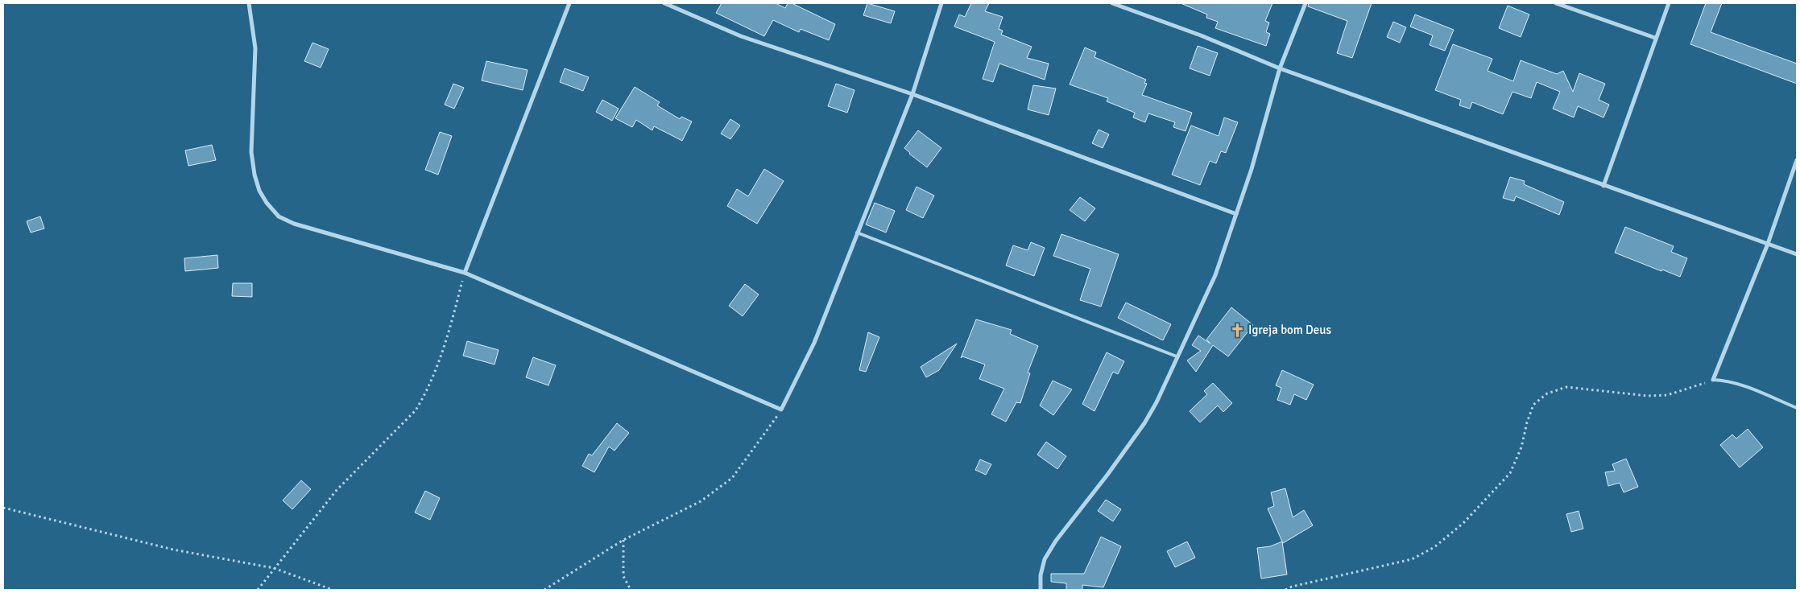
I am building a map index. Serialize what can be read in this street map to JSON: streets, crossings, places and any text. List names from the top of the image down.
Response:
{
  "places": {
    "church": ["Igreja bom Deus"]
  }
}
